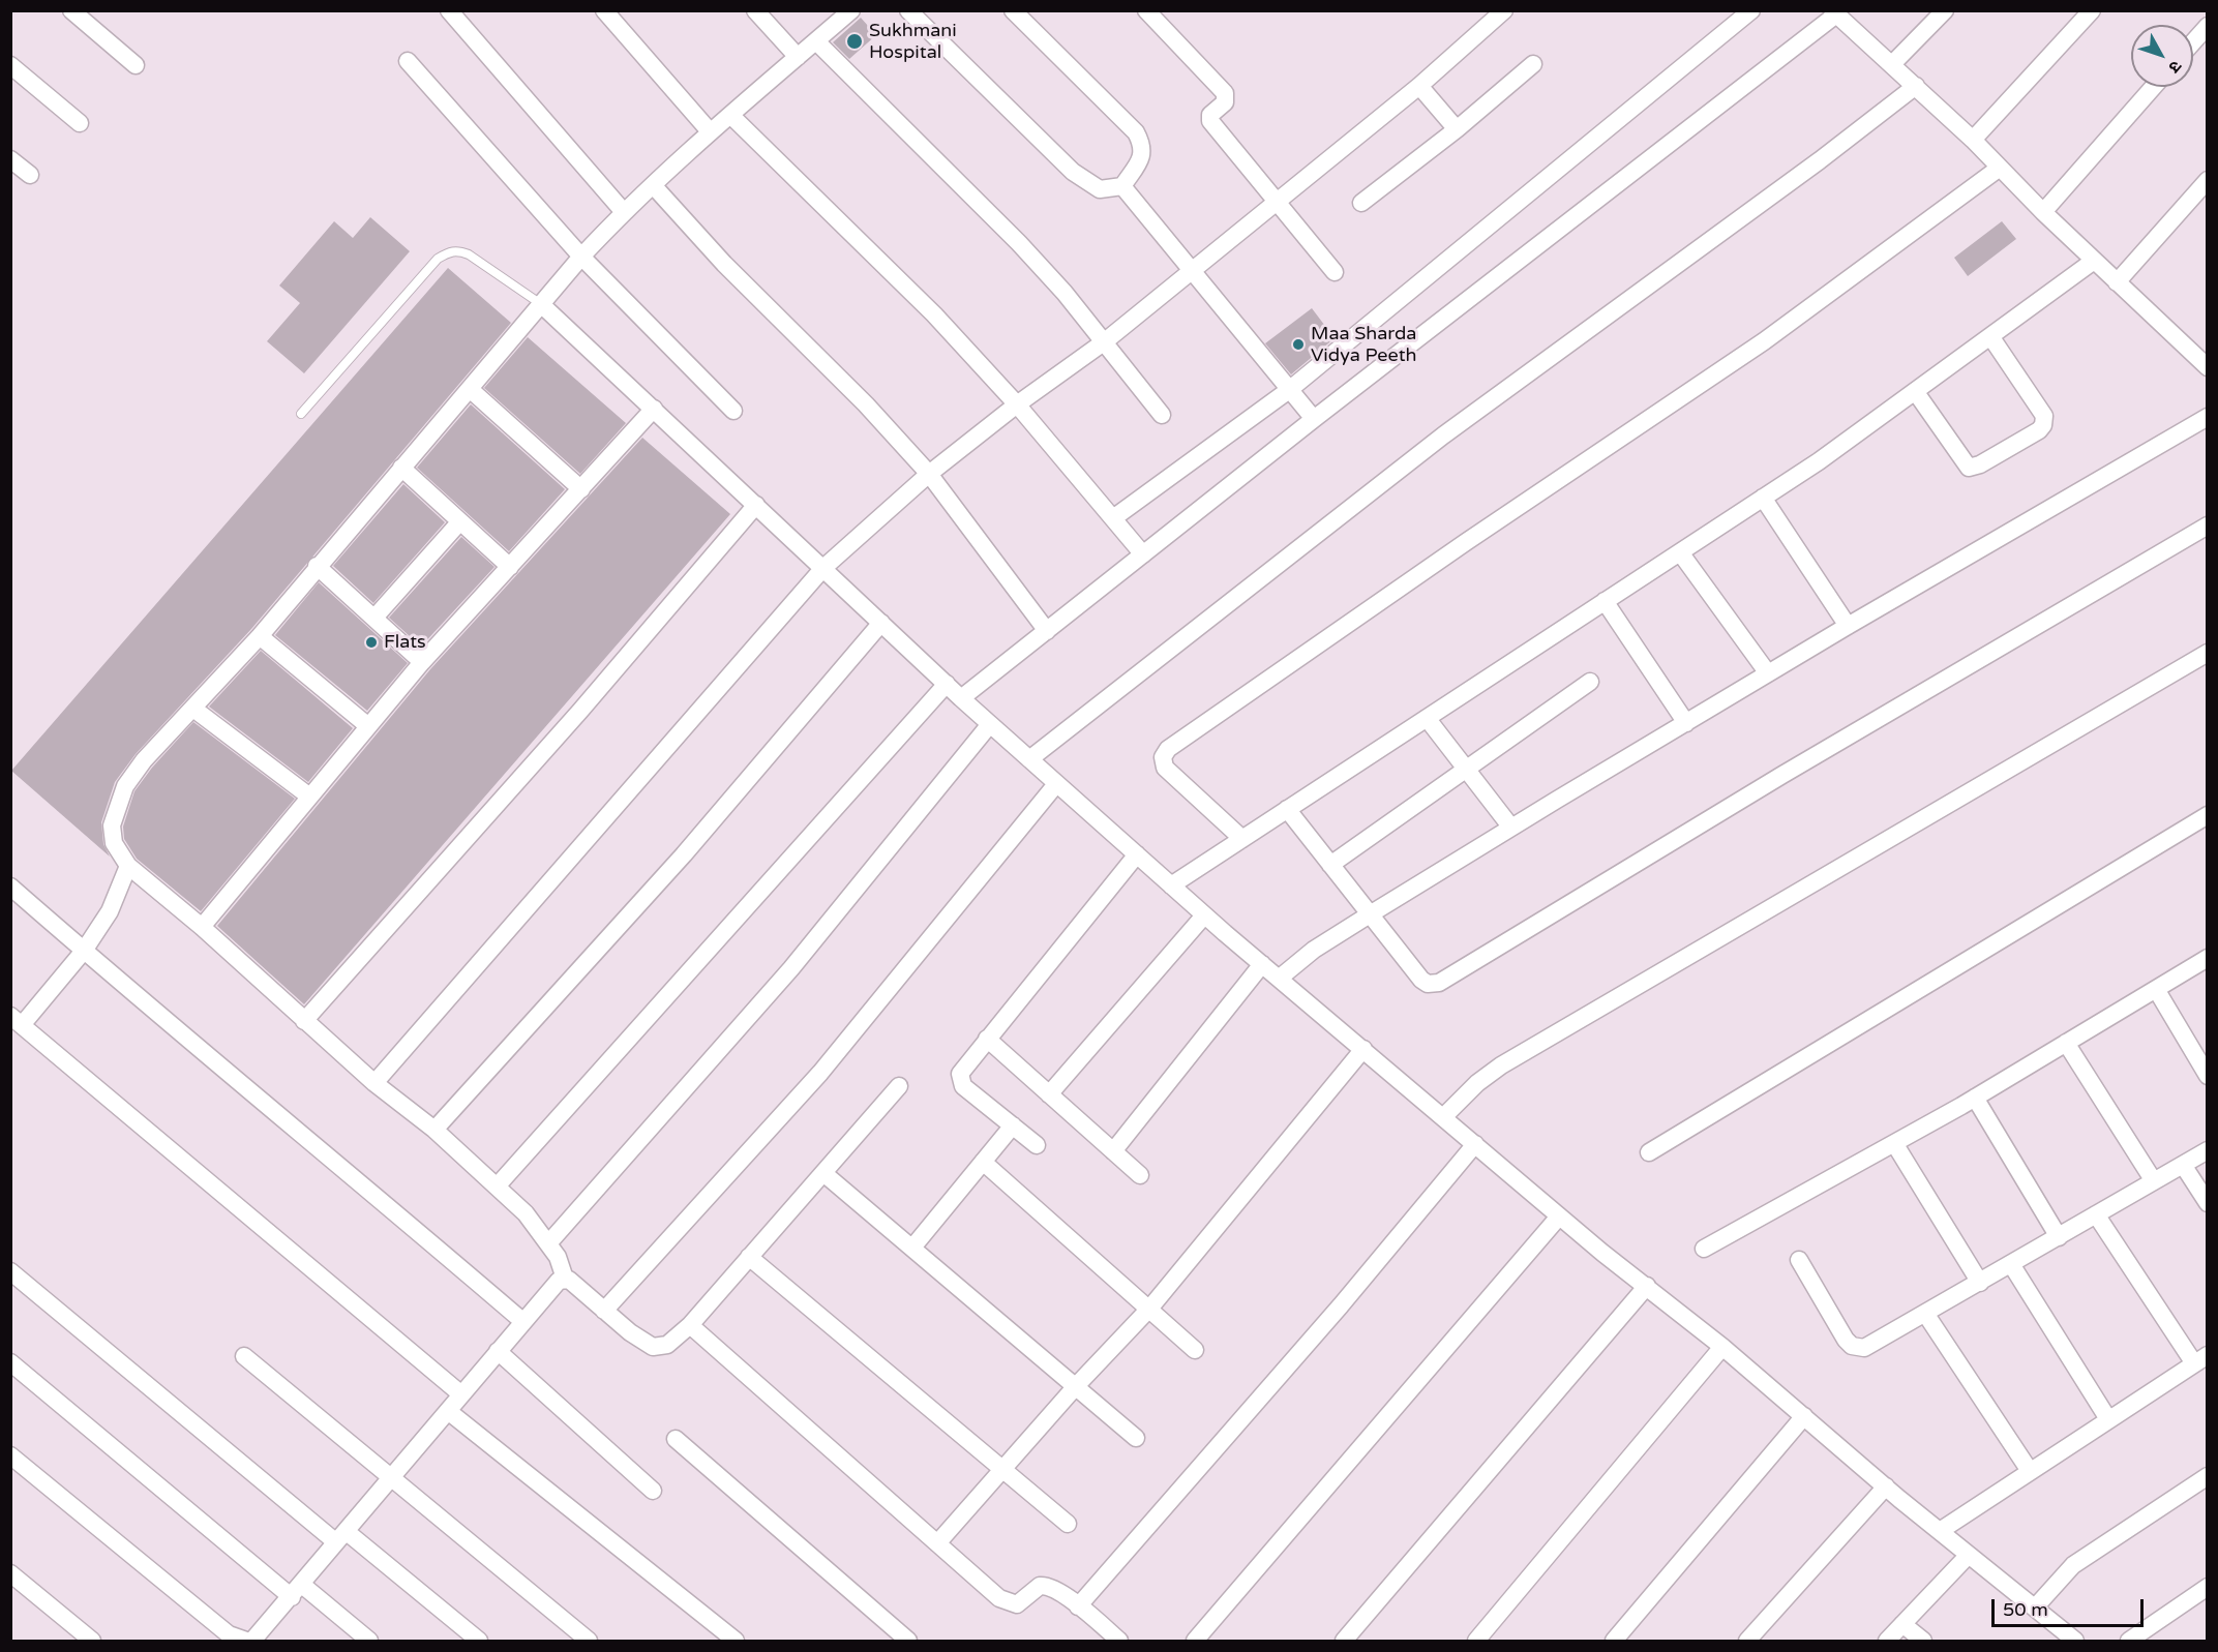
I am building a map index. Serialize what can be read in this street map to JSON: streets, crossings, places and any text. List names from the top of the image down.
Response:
{
  "places": ["Sukhmani Hospital", "Maa Sharda Vidya Peeth", "Flats"],
  "scale_bar": "50 m",
  "north": "bottom right"
}
